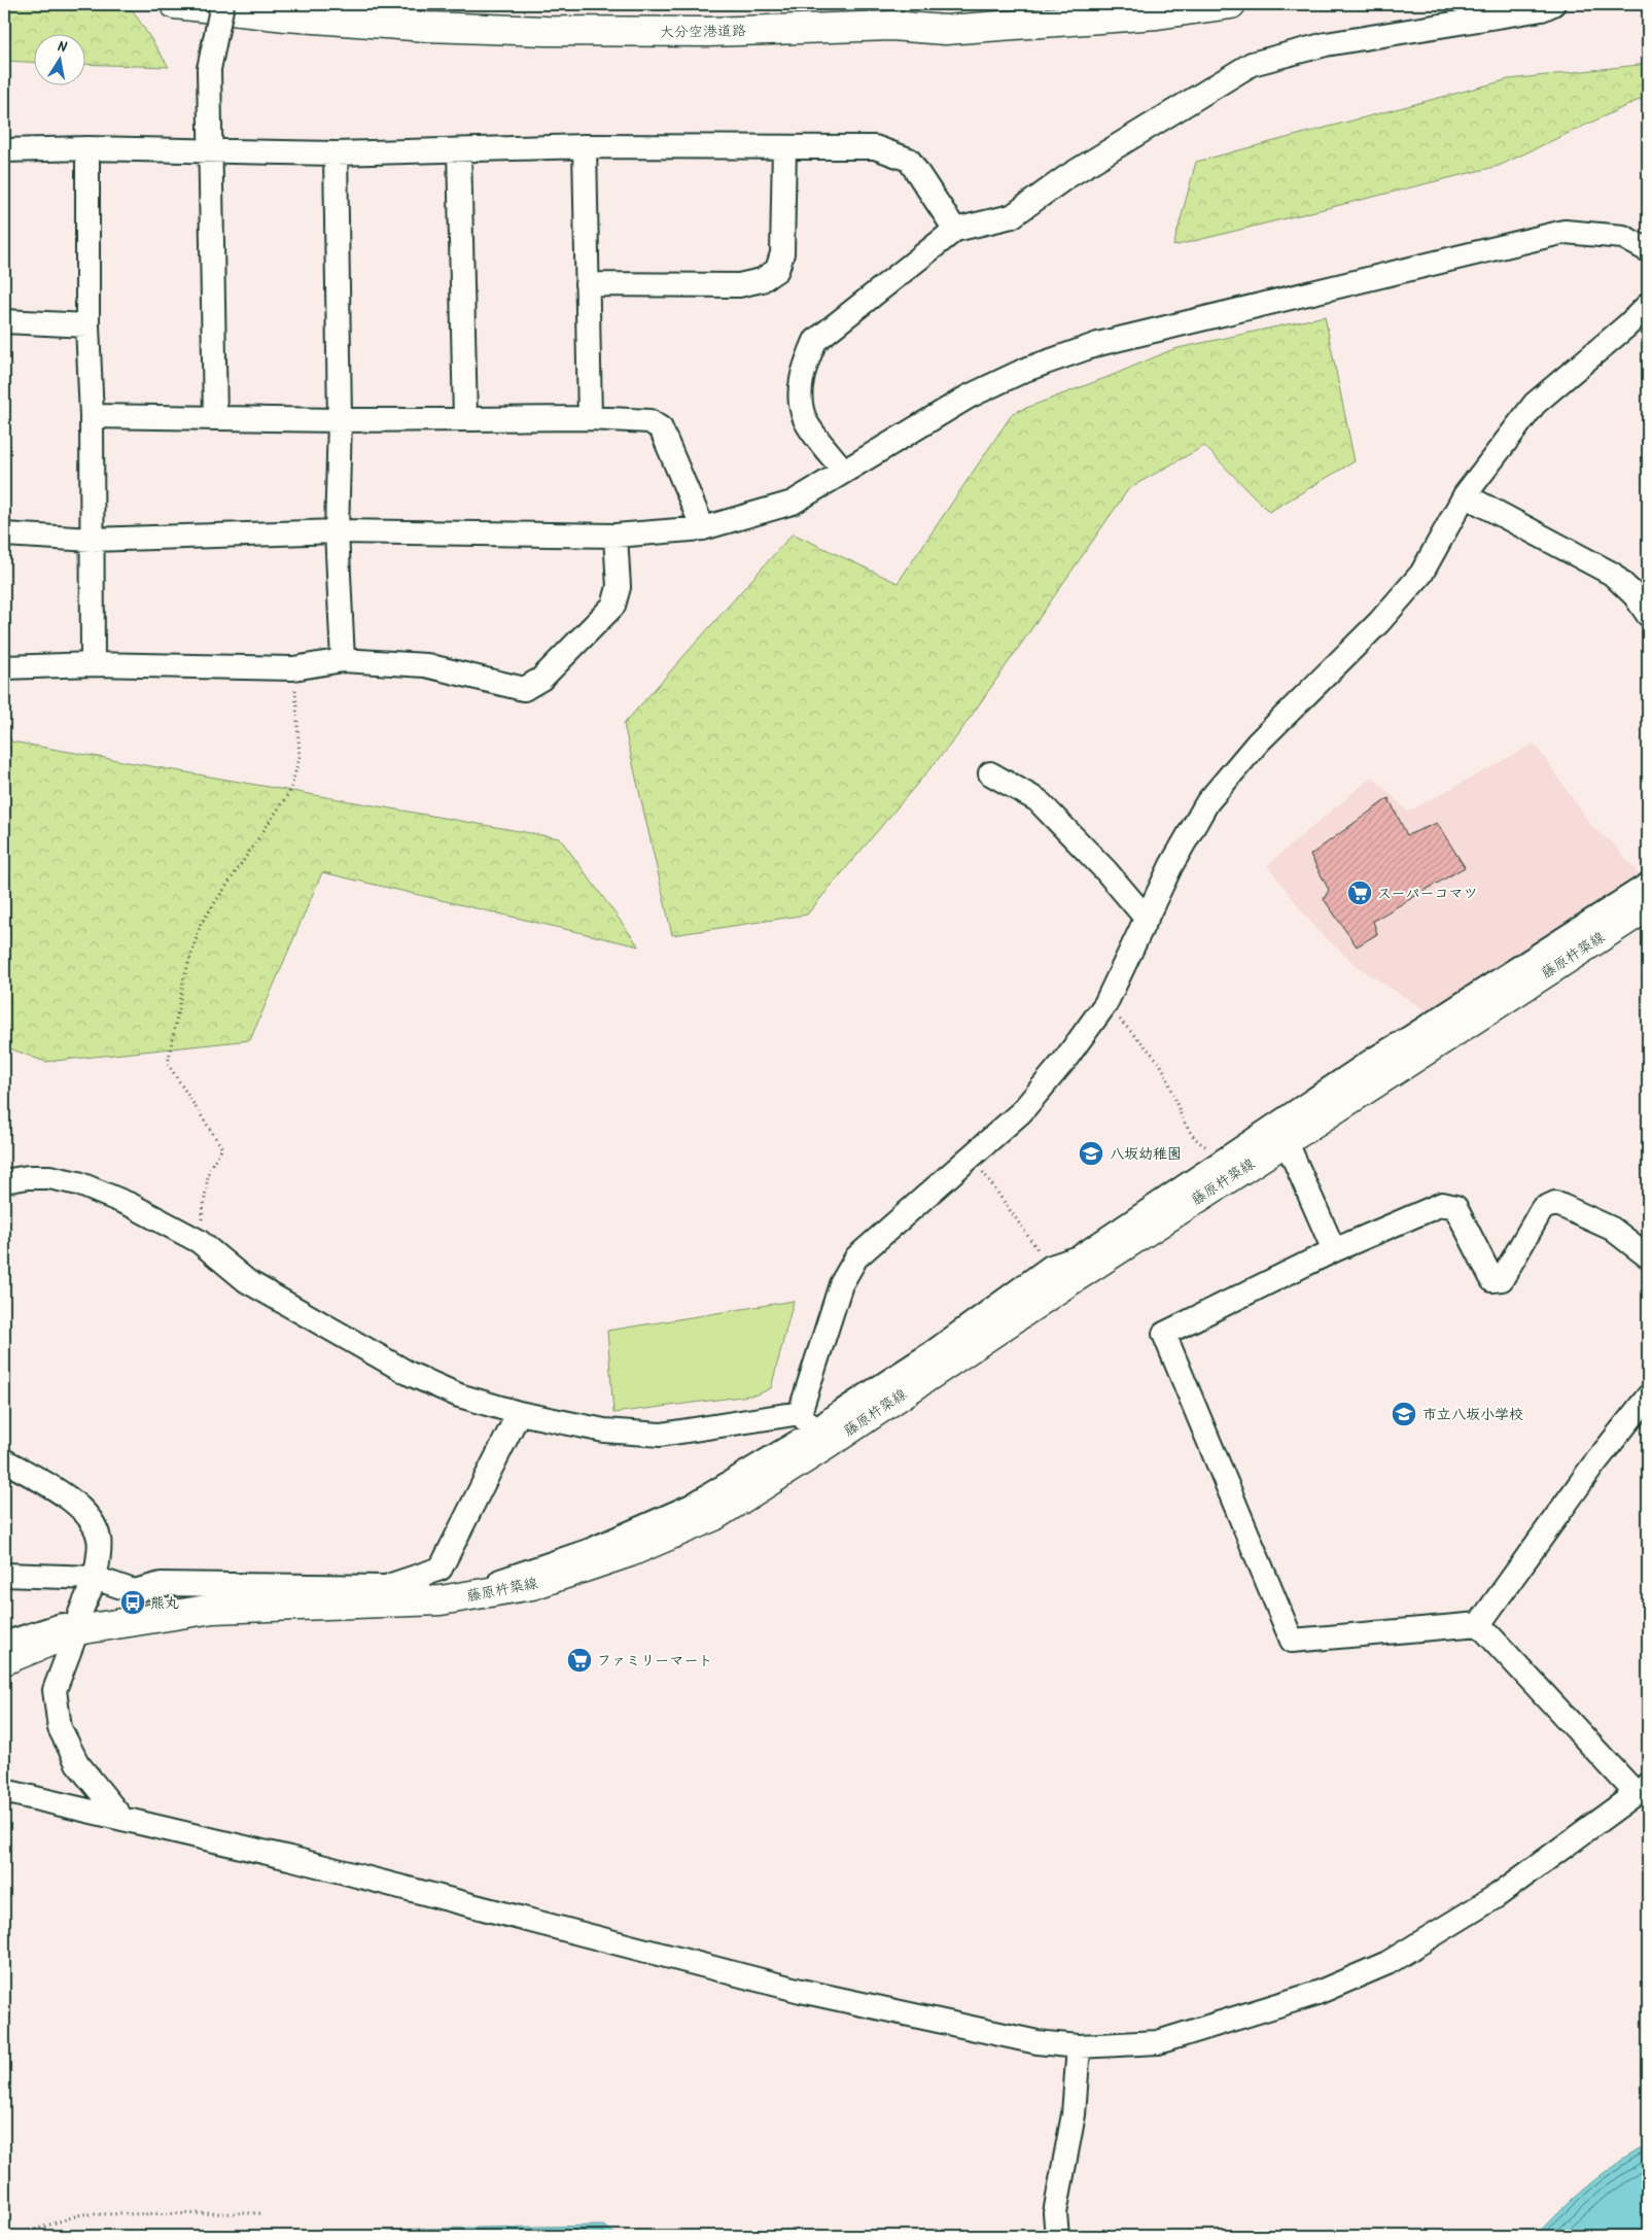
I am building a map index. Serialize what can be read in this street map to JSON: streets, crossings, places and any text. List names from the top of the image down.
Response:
{
  "streets": {
    "main road": ["大分空港道路", "藤原杵築線"]
  },
  "places": {
    "supermarket": ["スーパーコマツ", "ファミリーマート"],
    "school or university": ["八坂幼稚園", "市立八坂小学校"],
    "bus stop": ["熊丸"]
  },
  "north": "top"
}
